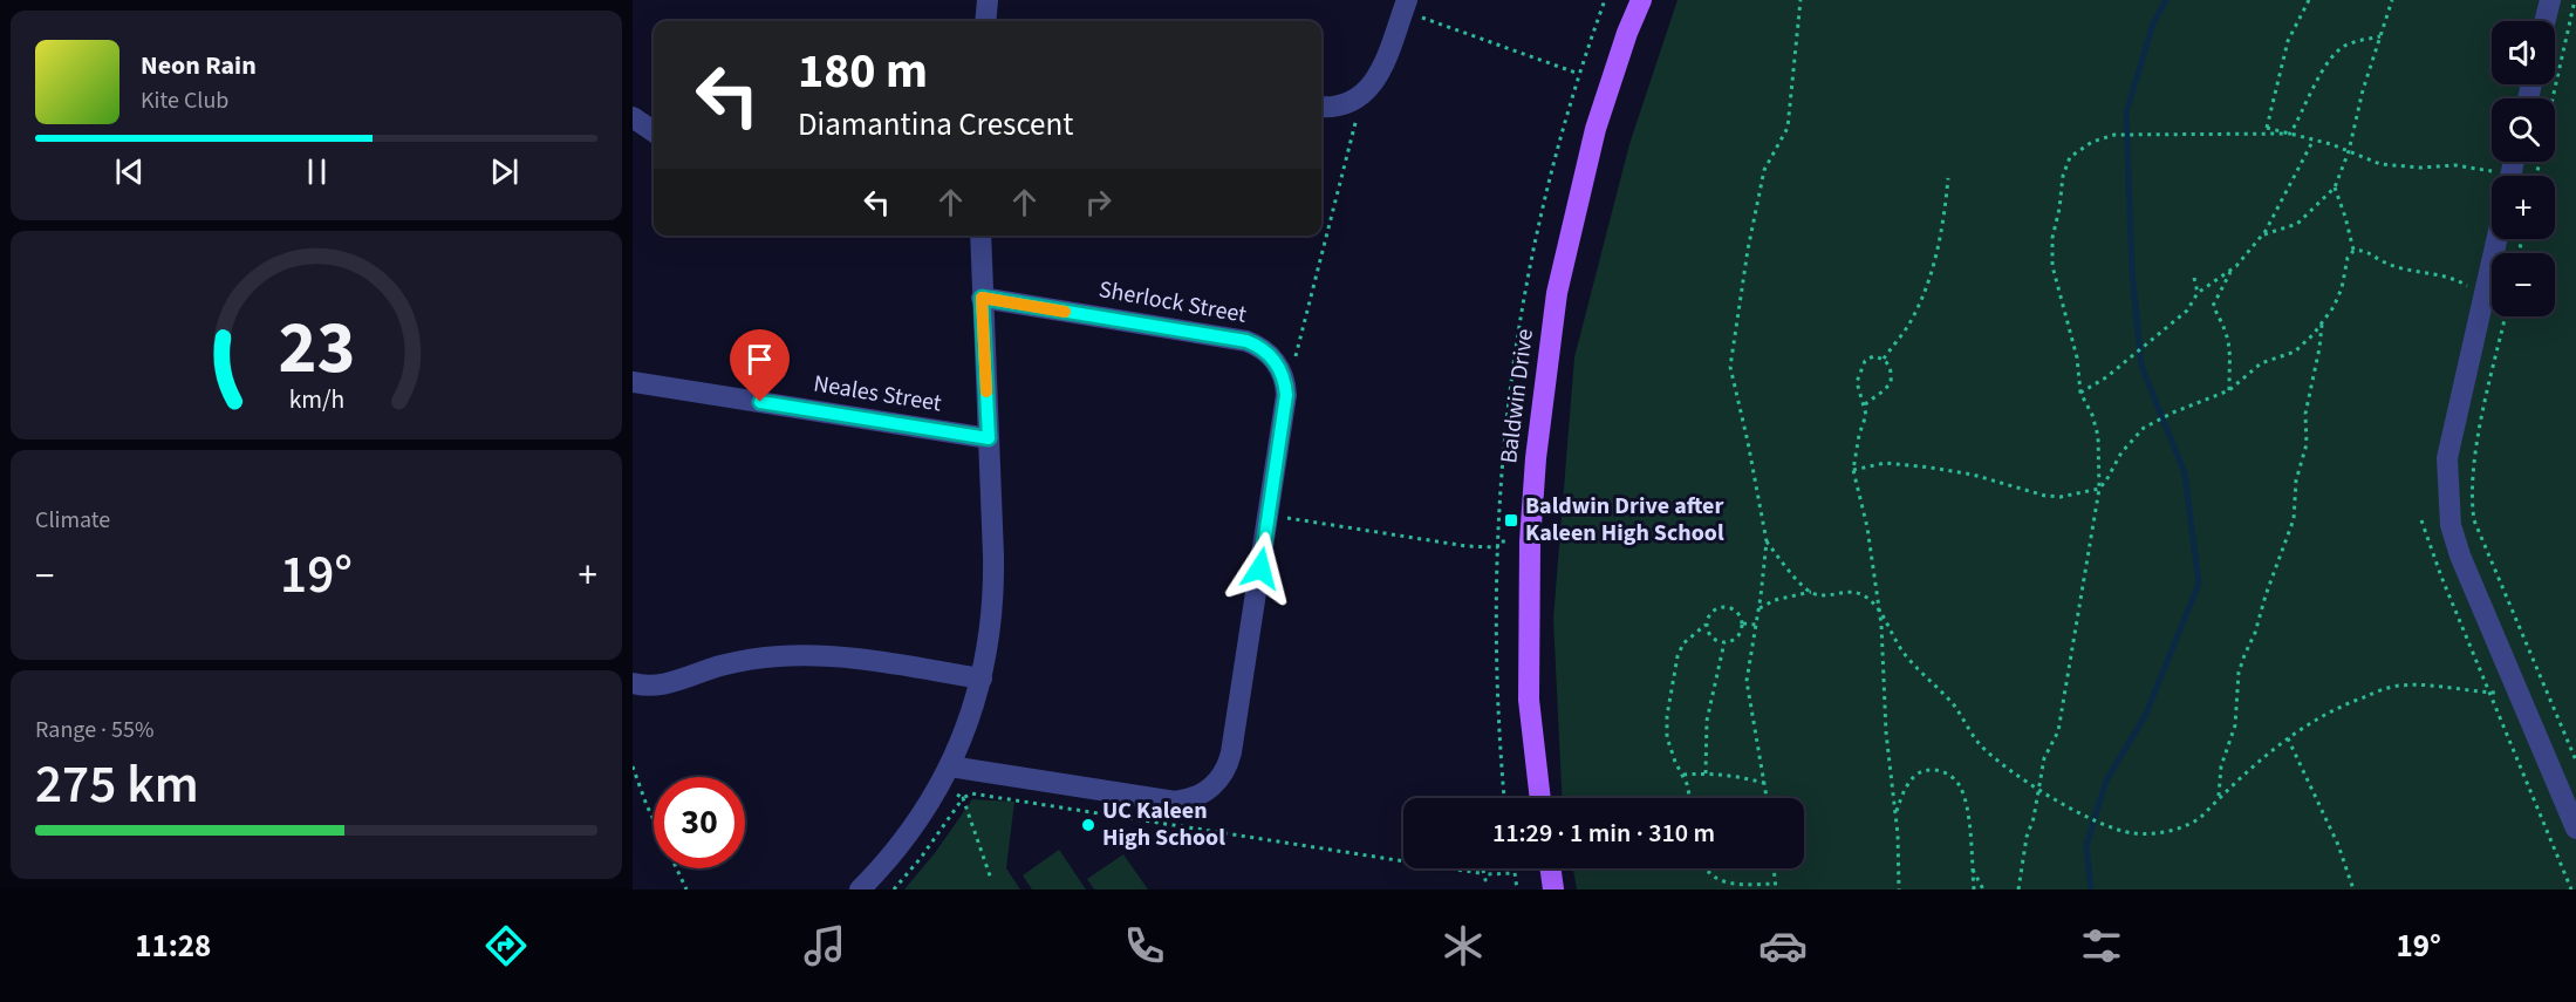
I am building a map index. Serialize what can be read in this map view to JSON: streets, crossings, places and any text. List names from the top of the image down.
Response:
{
  "streets": {
    "main road": ["Baldwin Drive"],
    "street": ["Sherlock Street", "Neales Street"]
  },
  "places": {
    "transit": ["Baldwin Drive after Kaleen High School"],
    "other": ["UC Kaleen High School"]
  },
  "page": {
    "map_buttons": ["+", "−"],
    "turn": ["180 m", "Diamantina Crescent"],
    "song": ["Neon Rain", "Kite Club"],
    "tile": [
      "Climate",
      ["Range · 55%", "275 km"]
    ],
    "heat": ["−", "19°", "+"],
    "limit": "30",
    "trip": "11:29 · 1 min · 310 m",
    "tabs": ["11:28", "19°"],
    "gauge": ["23", "km/h"]
  }
}
